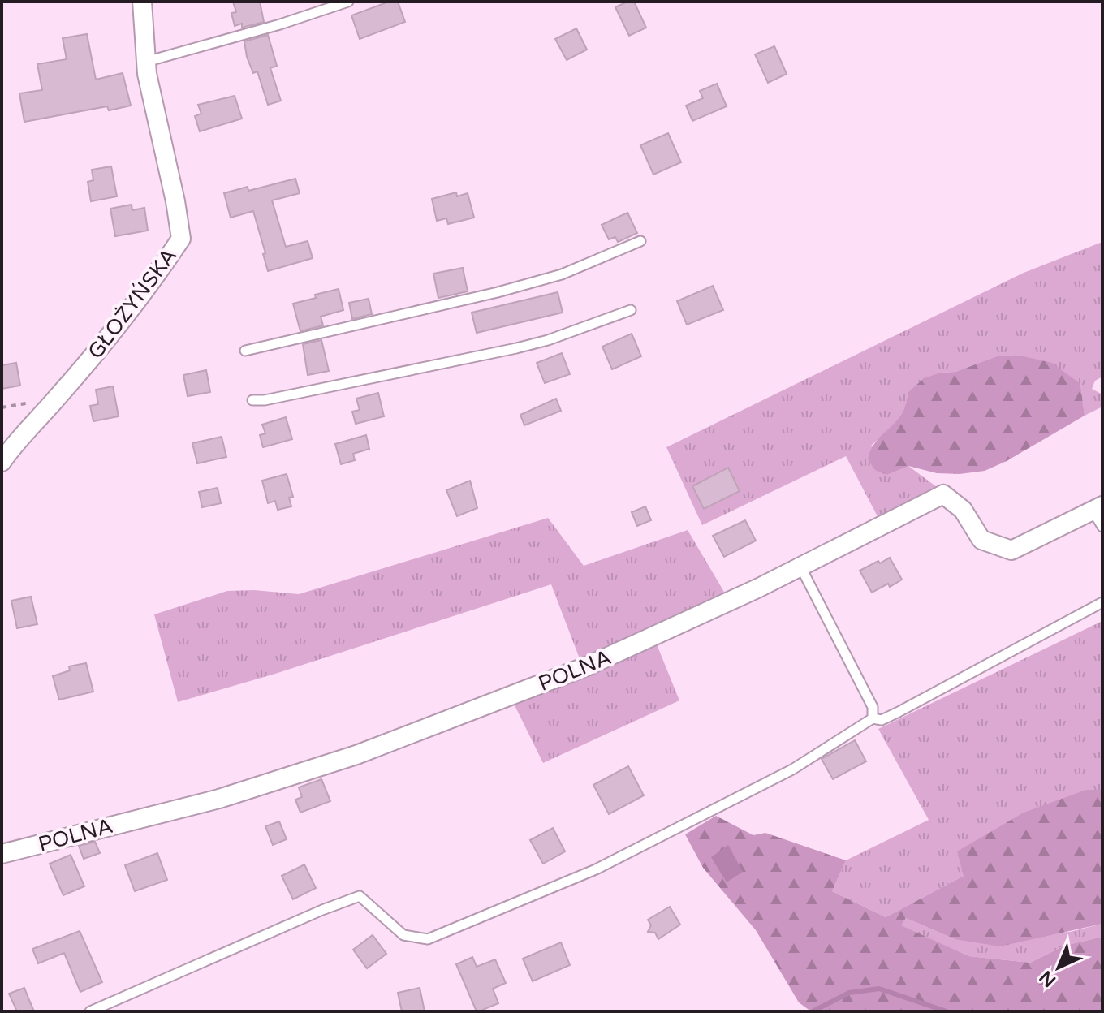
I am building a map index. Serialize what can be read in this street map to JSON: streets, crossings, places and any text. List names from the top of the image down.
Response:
{
  "streets": {
    "street": ["GŁOŻYŃSKA", "POLNA"]
  },
  "north": "bottom left"
}
